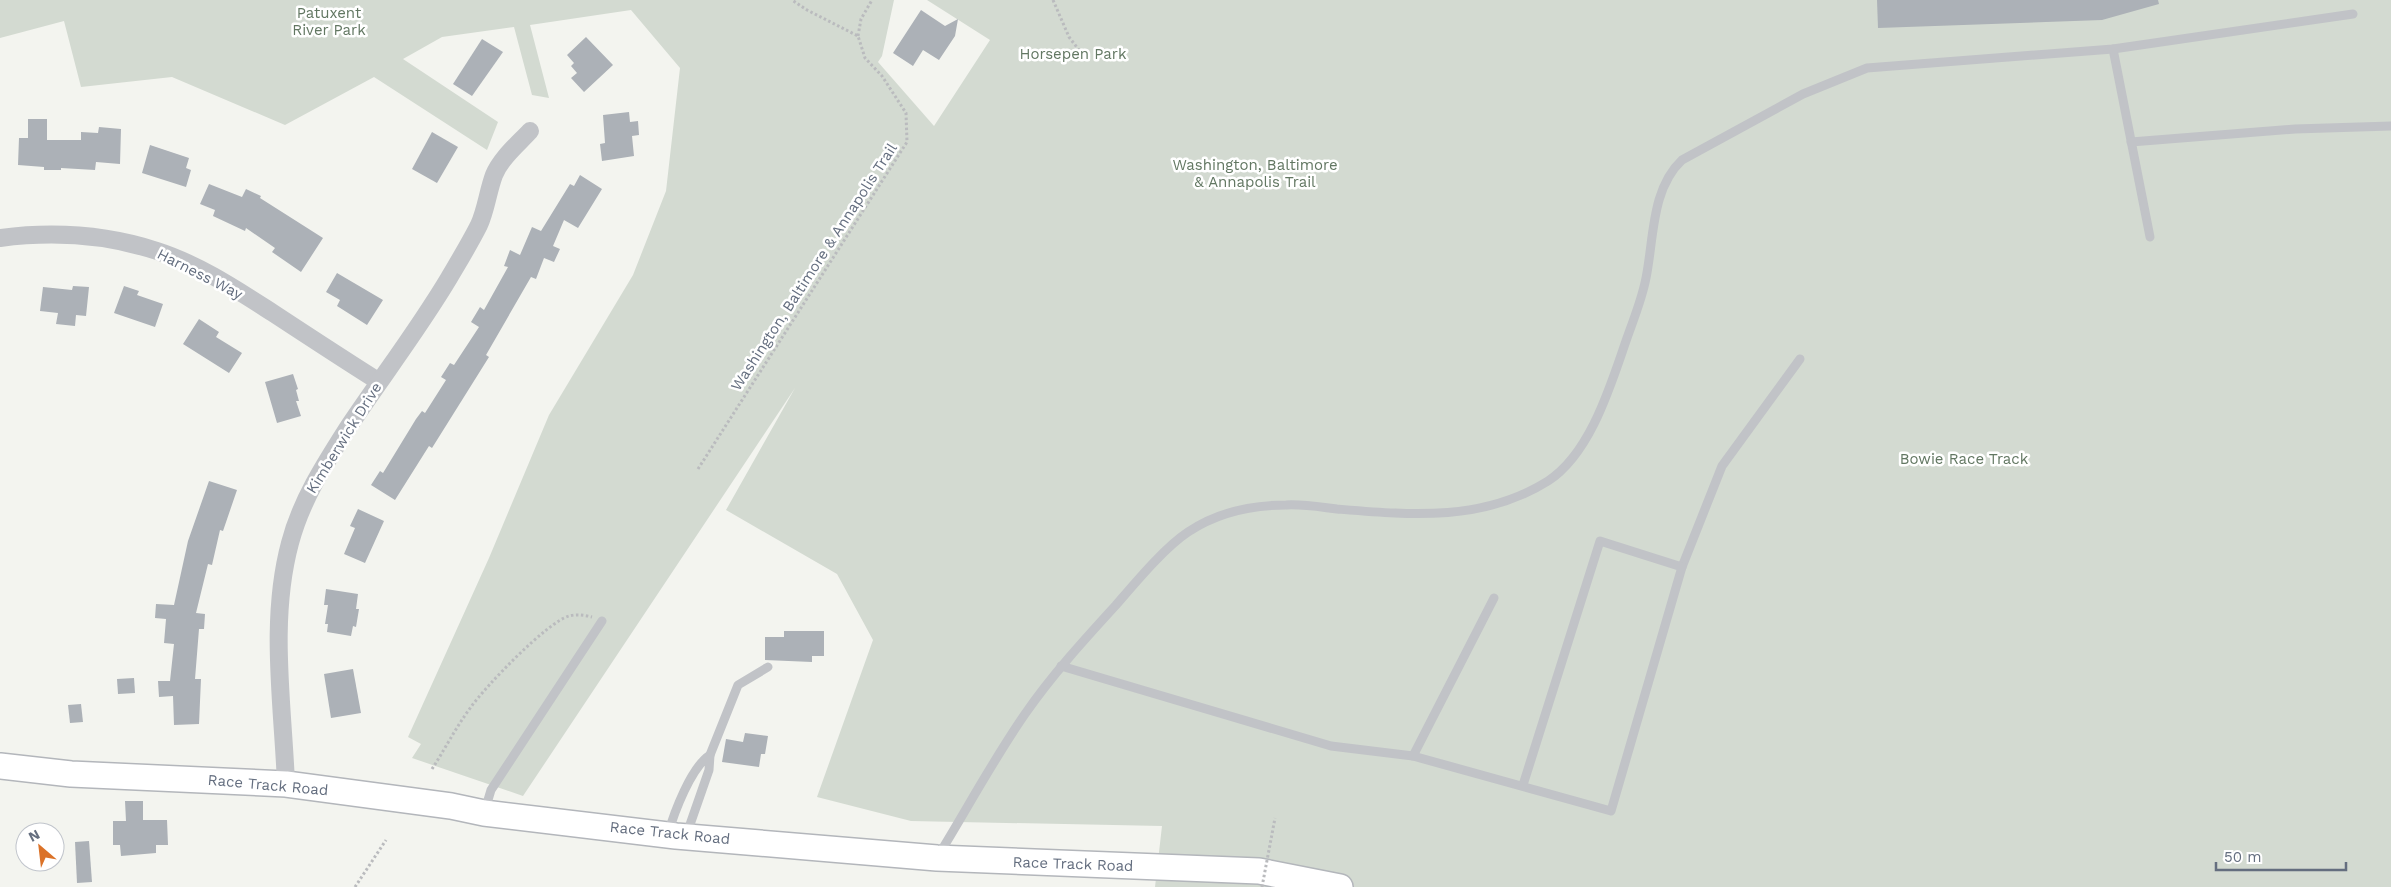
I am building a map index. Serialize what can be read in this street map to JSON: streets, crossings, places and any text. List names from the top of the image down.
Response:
{
  "streets": {
    "street": ["Harness Way", "Kimberwick Drive", "Race Track Road"],
    "path": ["Washington, Baltimore & Annapolis Trail"]
  },
  "crossings": [
    ["Harness Way", "Kimberwick Drive"],
    ["Kimberwick Drive", "Race Track Road"]
  ],
  "parks": [
    "Patuxent River Park",
    "Horsepen Park",
    "Washington, Baltimore & Annapolis Trail",
    "Bowie Race Track"
  ],
  "scale_bar": "50 m",
  "north": "top left"
}
